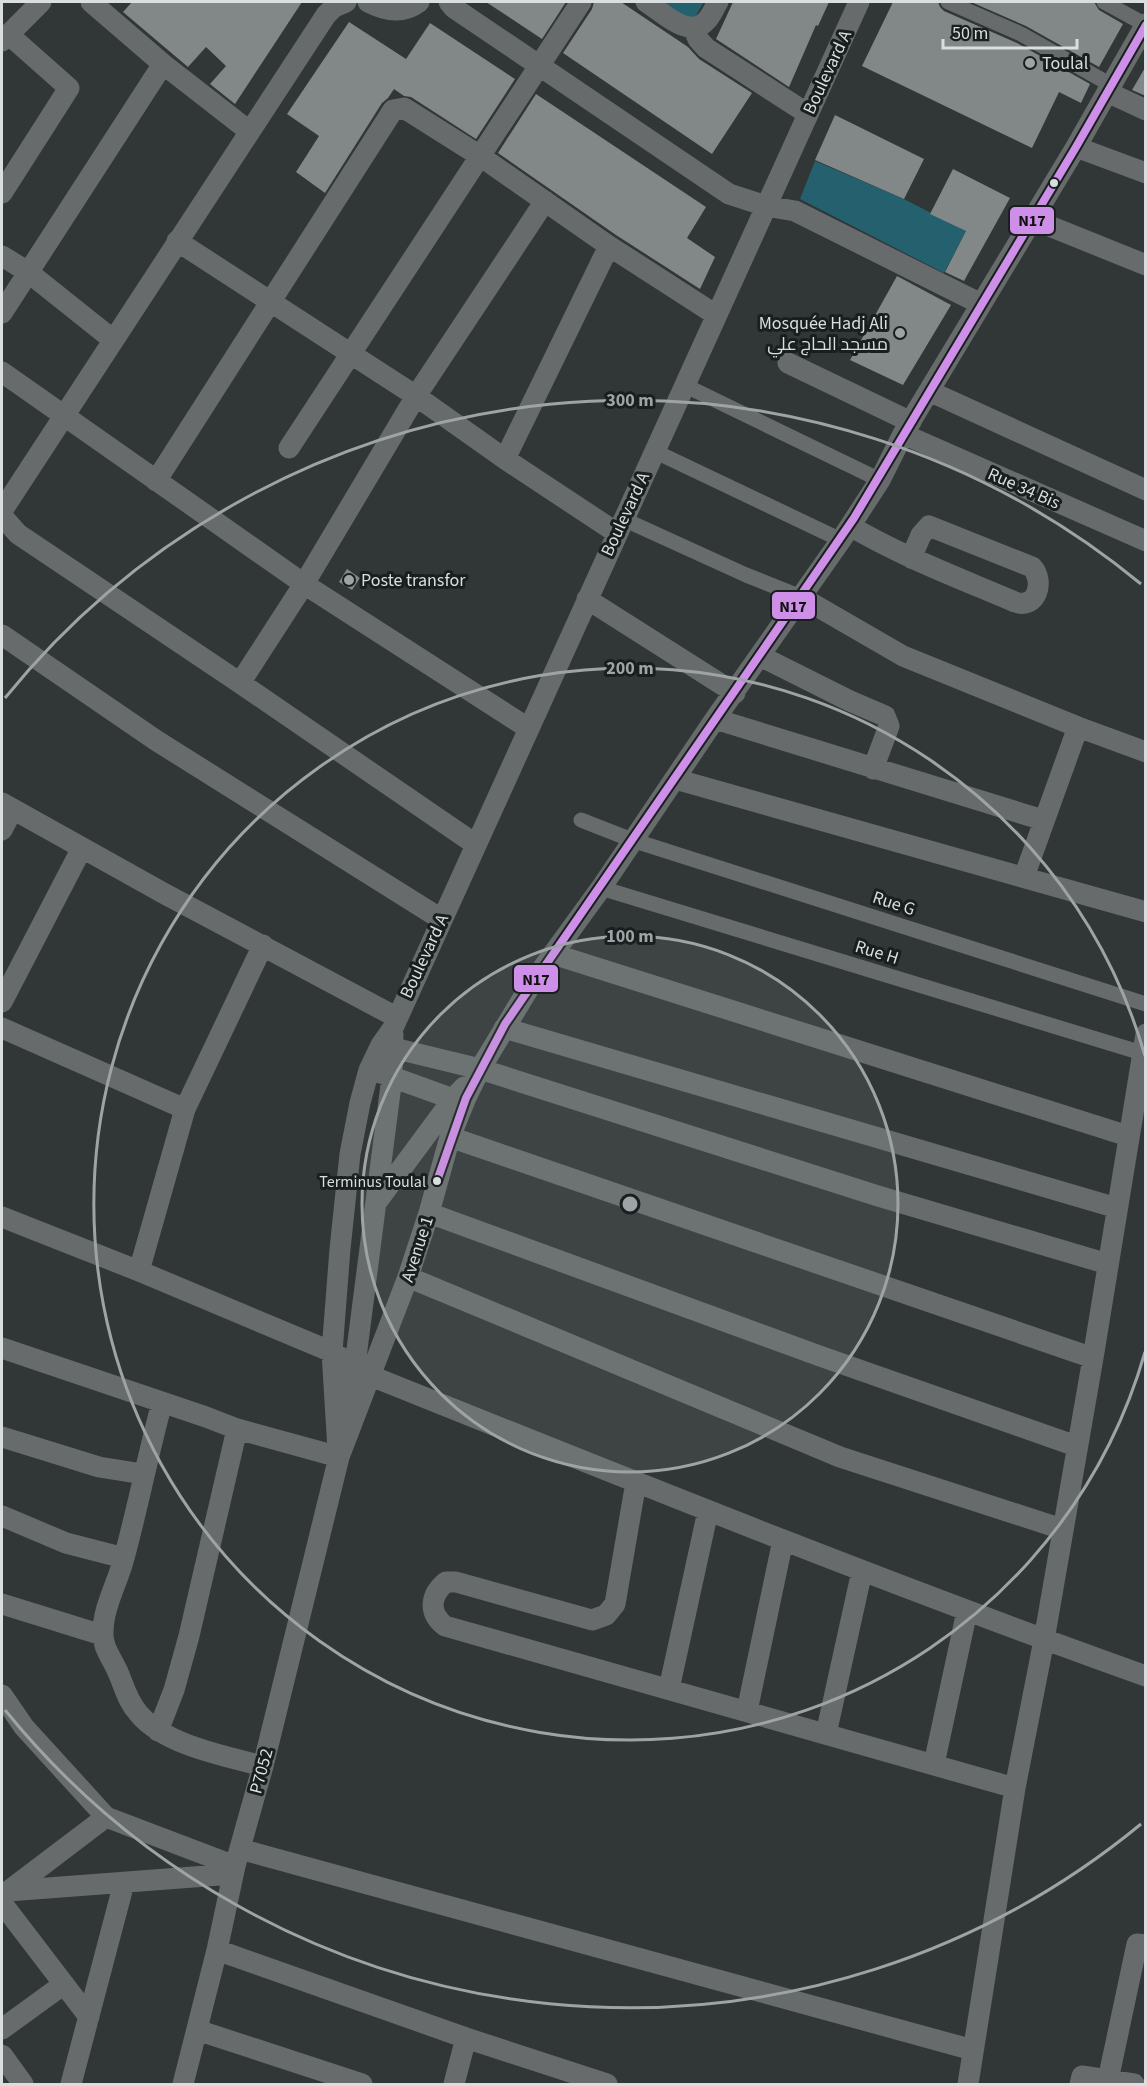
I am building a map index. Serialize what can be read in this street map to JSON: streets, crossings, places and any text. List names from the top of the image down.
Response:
{
  "streets": {
    "street": [
      "Boulevard A",
      "Rue 34 Bis",
      "Rue G",
      "Rue H",
      "Avenue 1",
      "P7052"
    ]
  },
  "crossings": [
    ["Boulevard A", "Avenue 1"],
    ["Boulevard A", "P7052"],
    ["Avenue 1", "P7052"]
  ],
  "places": [
    "Toulal",
    "Mosquée Hadj Ali مسجد الحاج علي",
    "Poste transfor",
    "Terminus Toulal"
  ],
  "lines": ["transit line N17"],
  "scale_bar": "50 m",
  "rings": ["300 m", "200 m", "100 m"]
}
